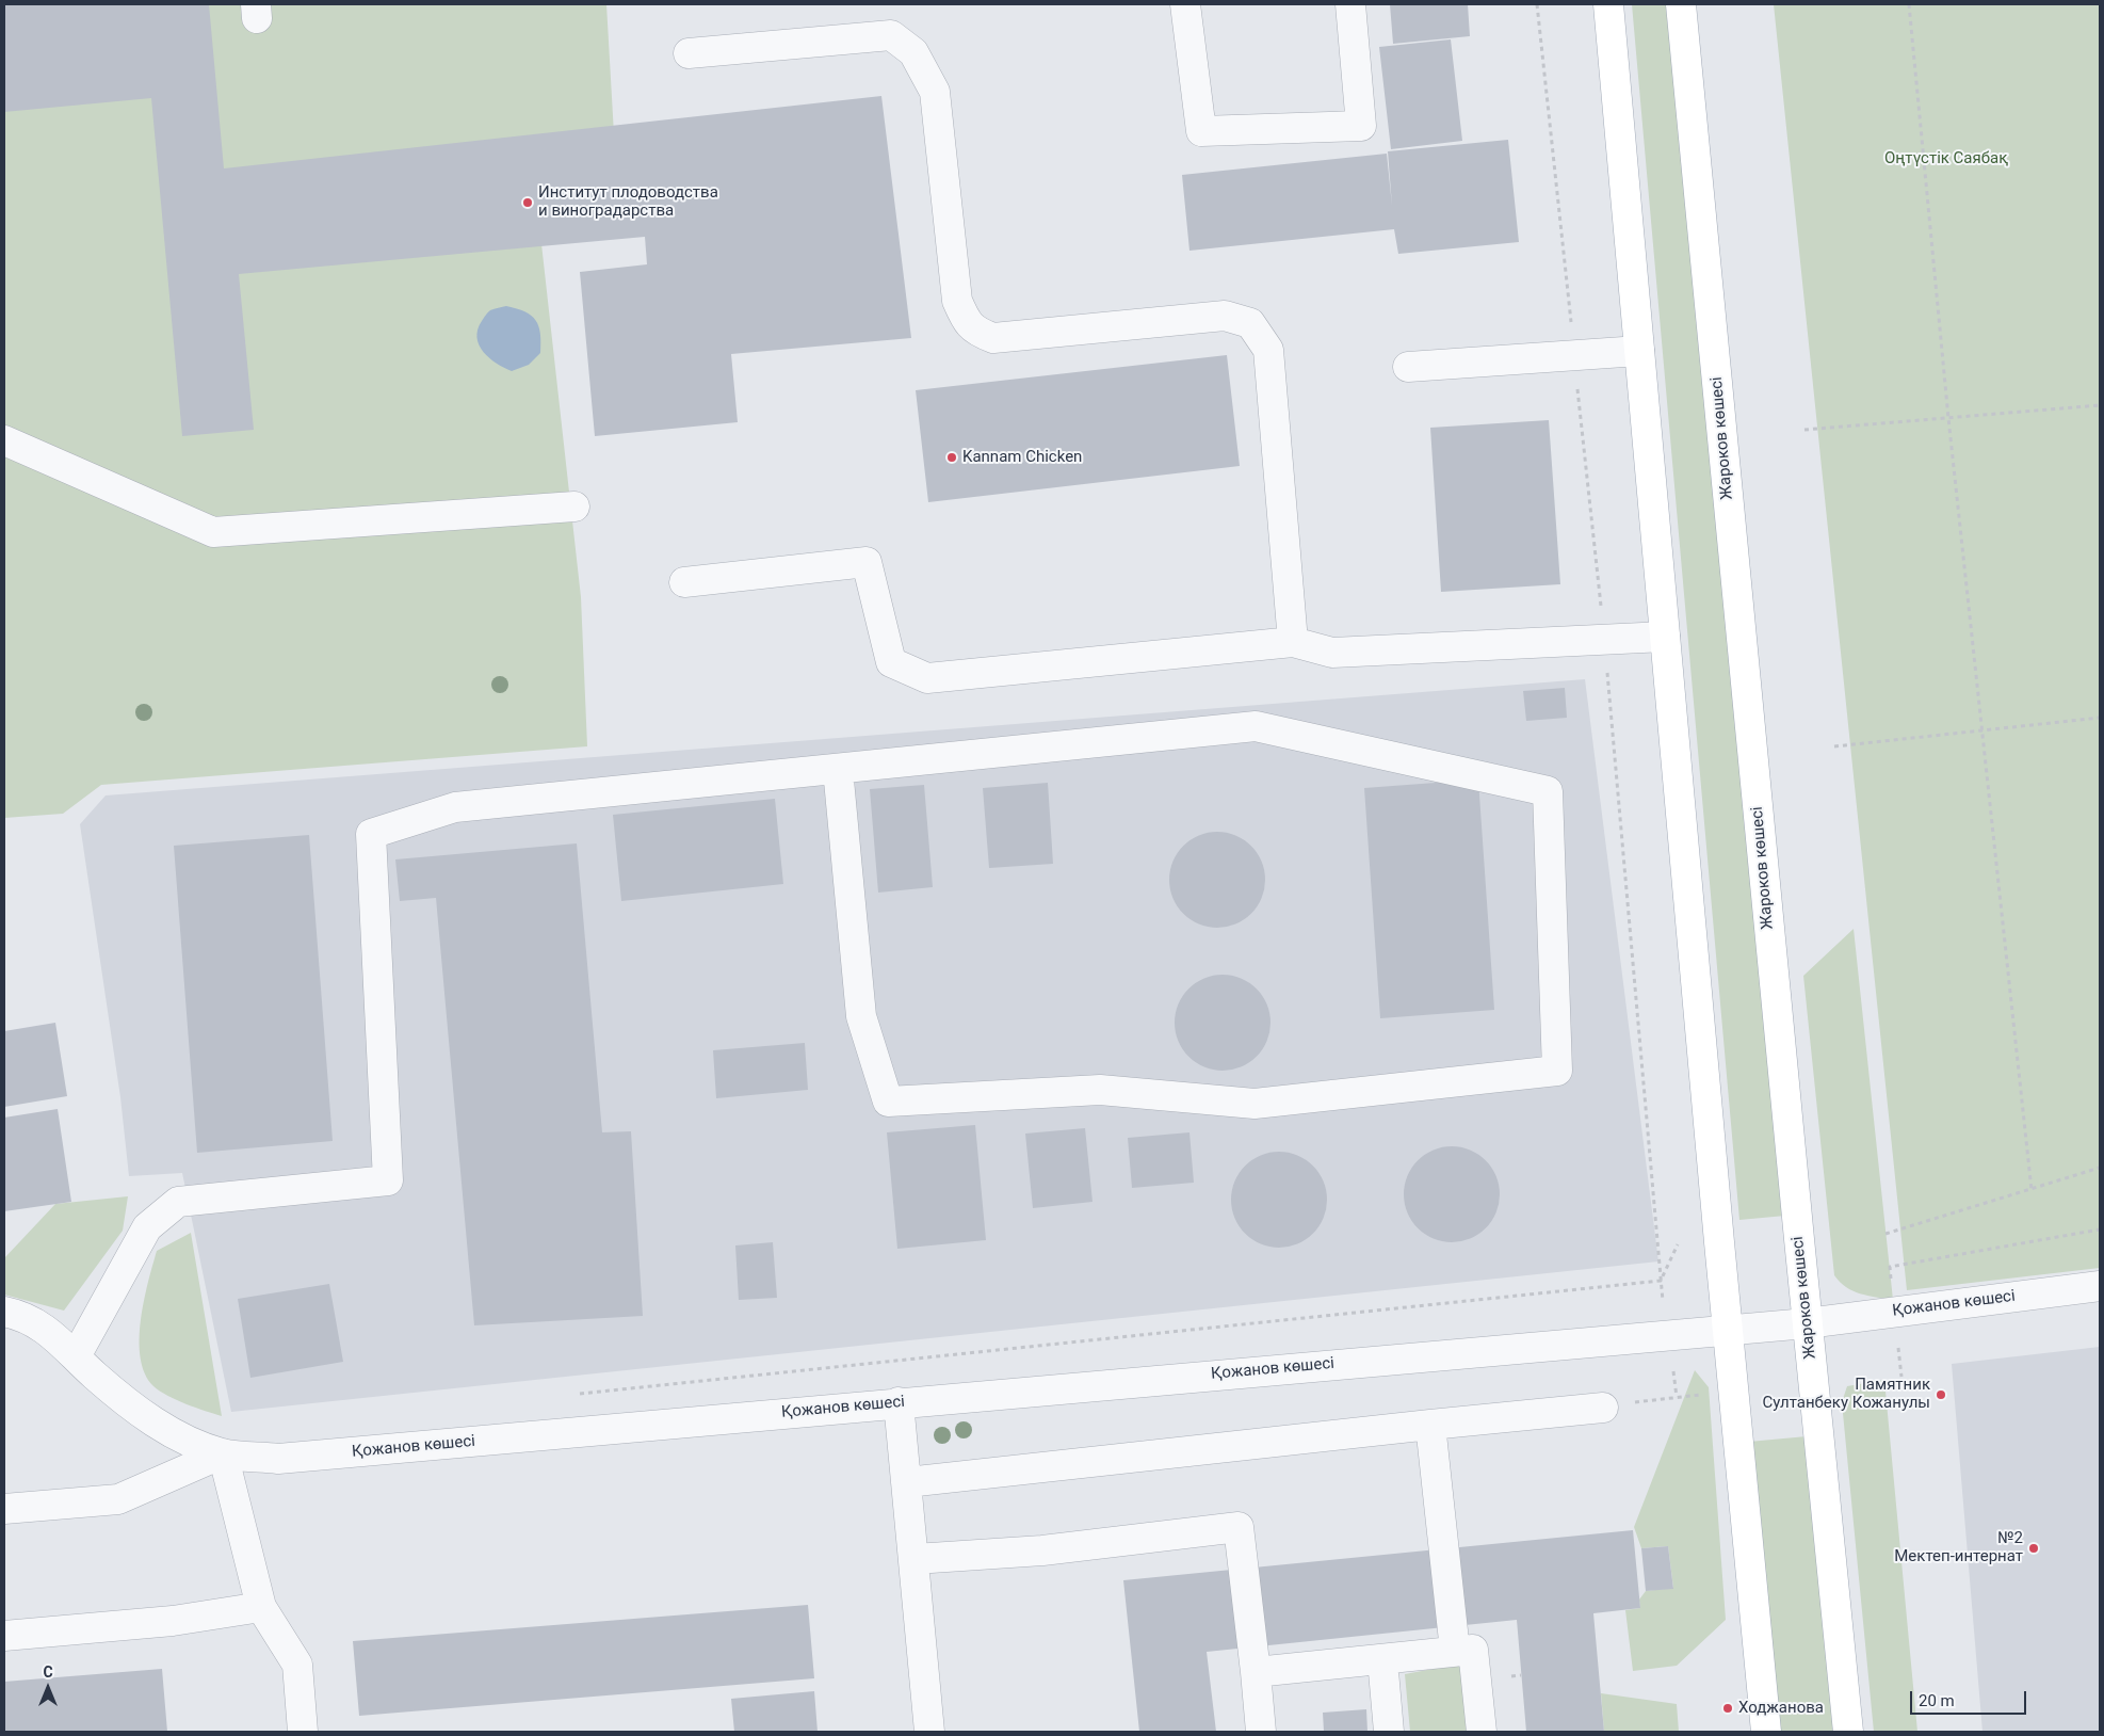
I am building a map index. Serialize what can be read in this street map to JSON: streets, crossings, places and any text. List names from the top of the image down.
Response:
{
  "streets": {
    "main road": ["Жароков көшесі"],
    "street": ["Қожанов көшесі"]
  },
  "crossings": [
    ["Жароков көшесі", "Қожанов көшесі"]
  ],
  "parks": ["Оңтүстік Саябақ"],
  "places": [
    "Институт плодоводства и виноградарства",
    "Kannam Chicken",
    "Памятник Султанбеку Кожанулы",
    "№2 Мектеп-интернат",
    "Ходжанова"
  ],
  "scale_bar": "20 m",
  "north": "top"
}
